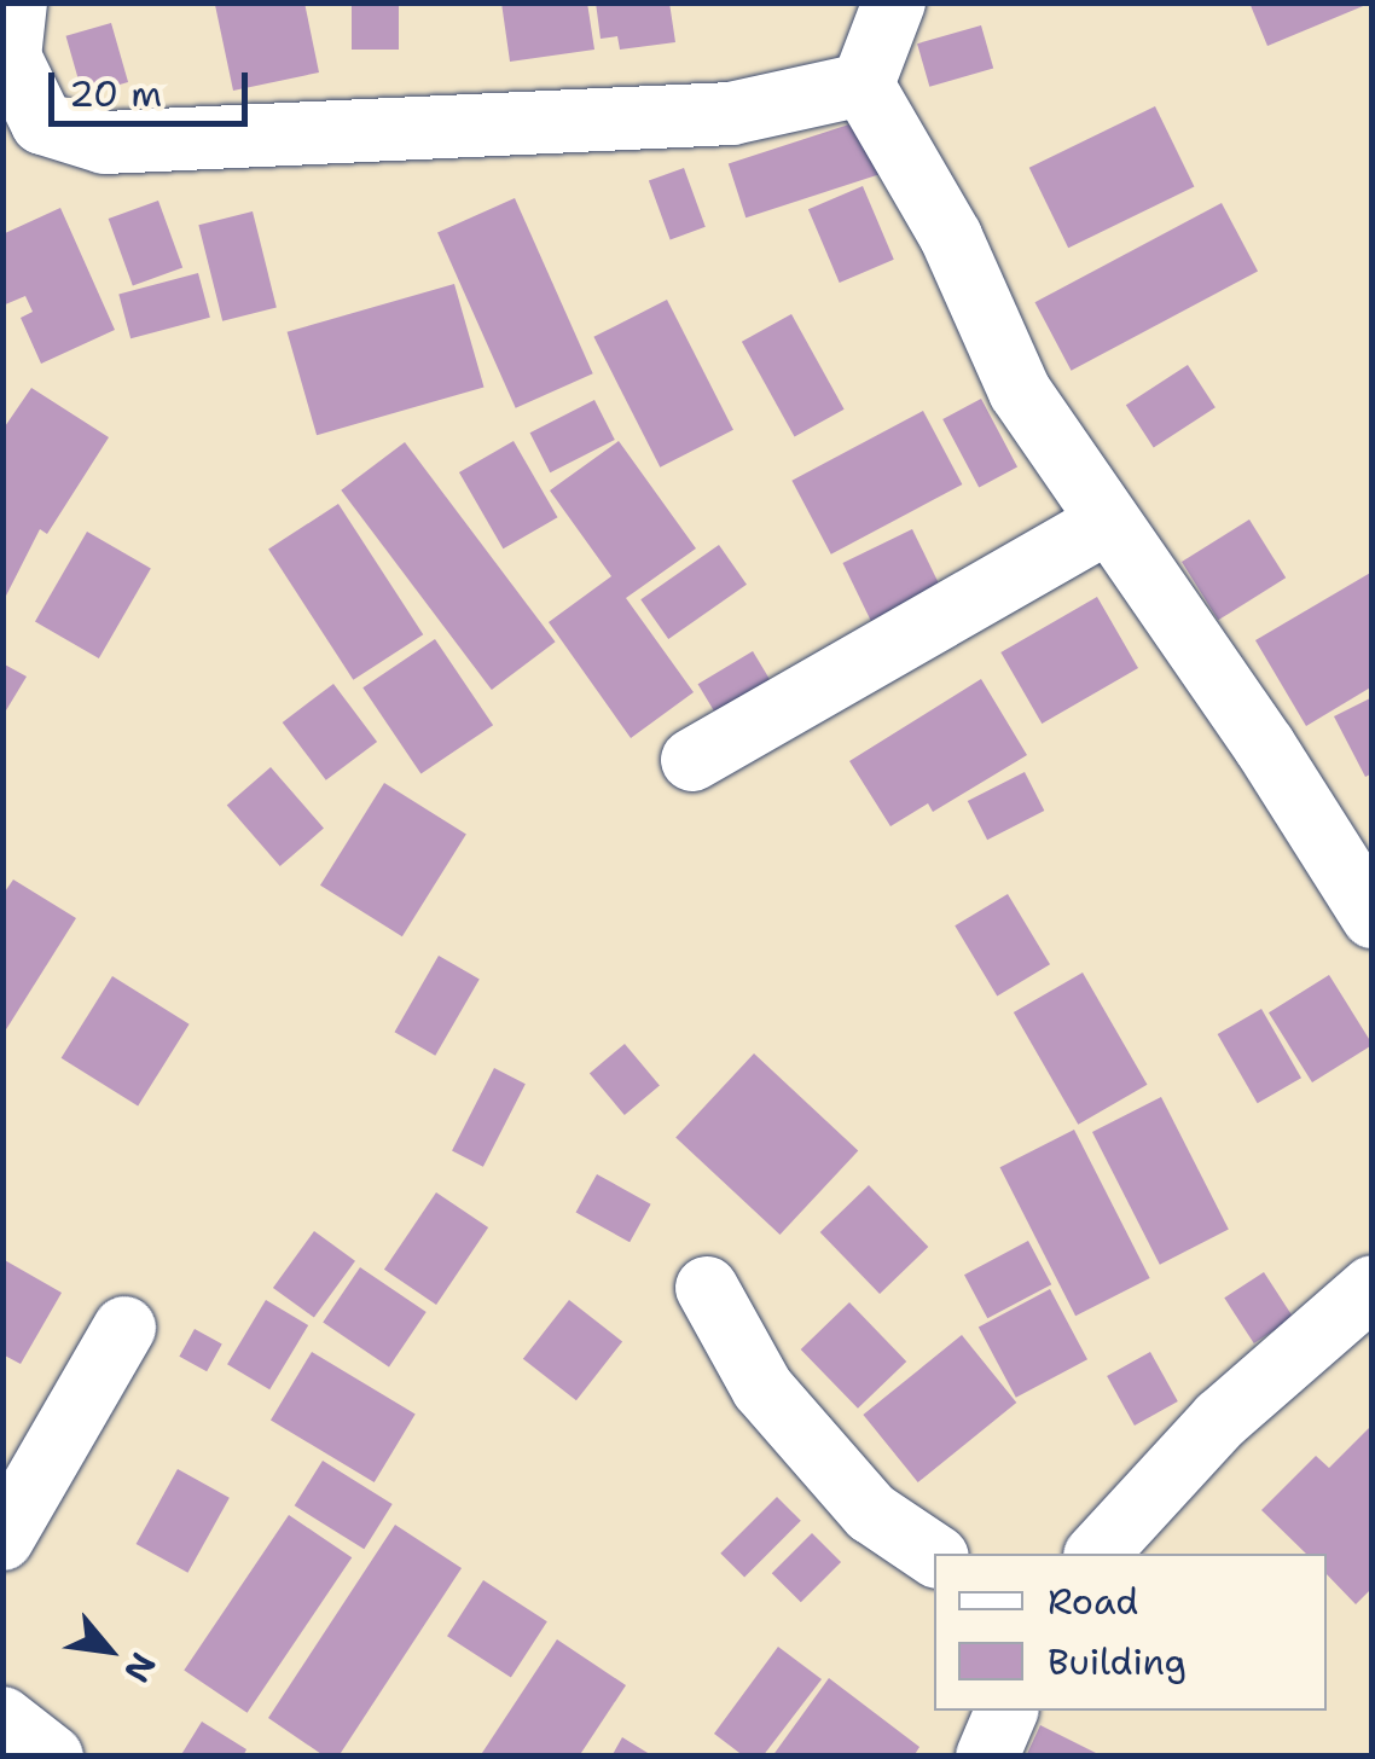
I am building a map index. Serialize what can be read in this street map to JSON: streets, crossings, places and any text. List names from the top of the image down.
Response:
{
  "legend": ["Road", "Building"],
  "scale_bar": "20 m",
  "north": "bottom right"
}
